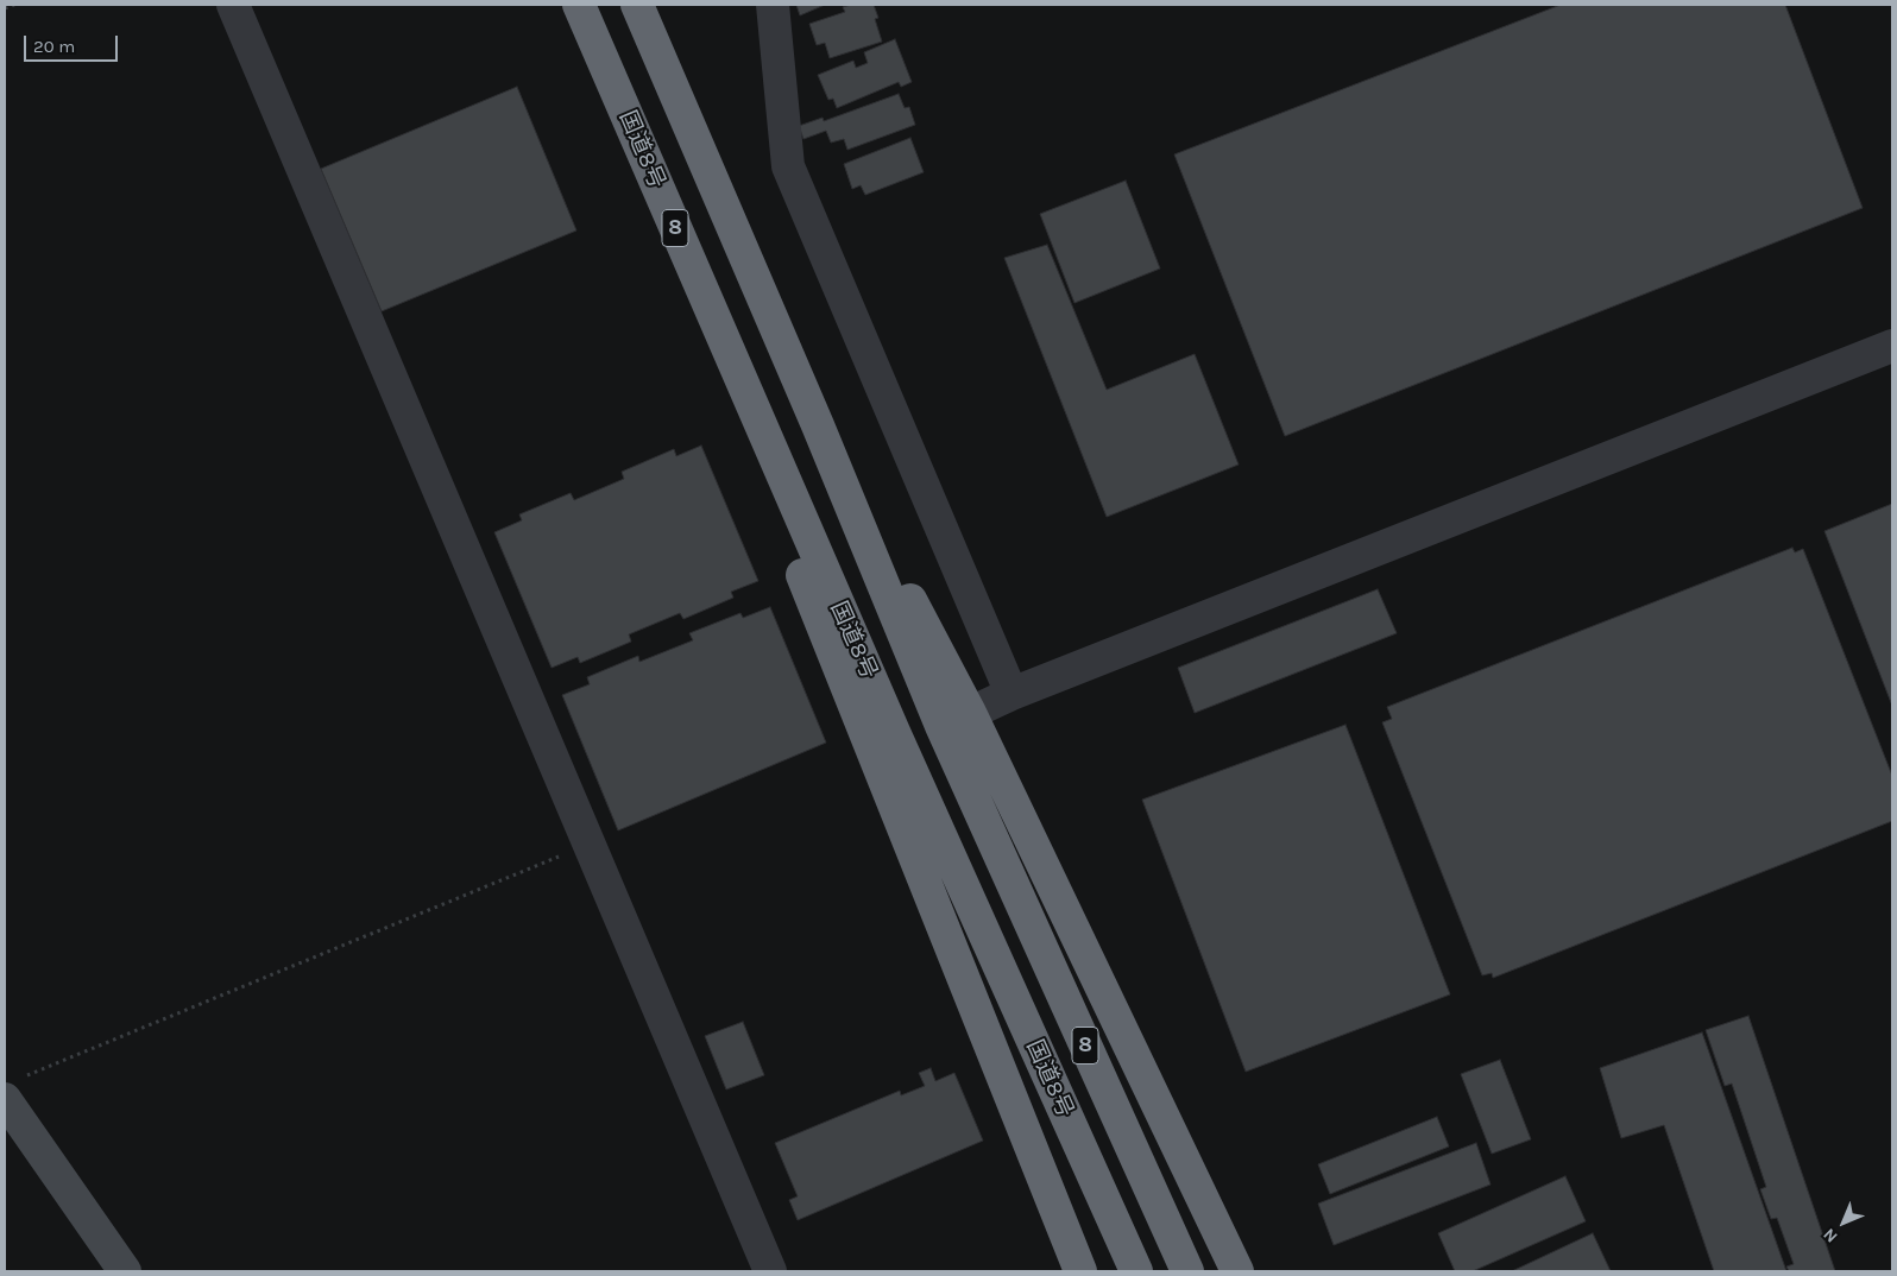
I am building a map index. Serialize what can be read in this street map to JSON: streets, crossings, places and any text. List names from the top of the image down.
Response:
{
  "streets": {
    "highway": ["国道8号", "8"]
  },
  "scale_bar": "20 m",
  "north": "bottom left"
}
